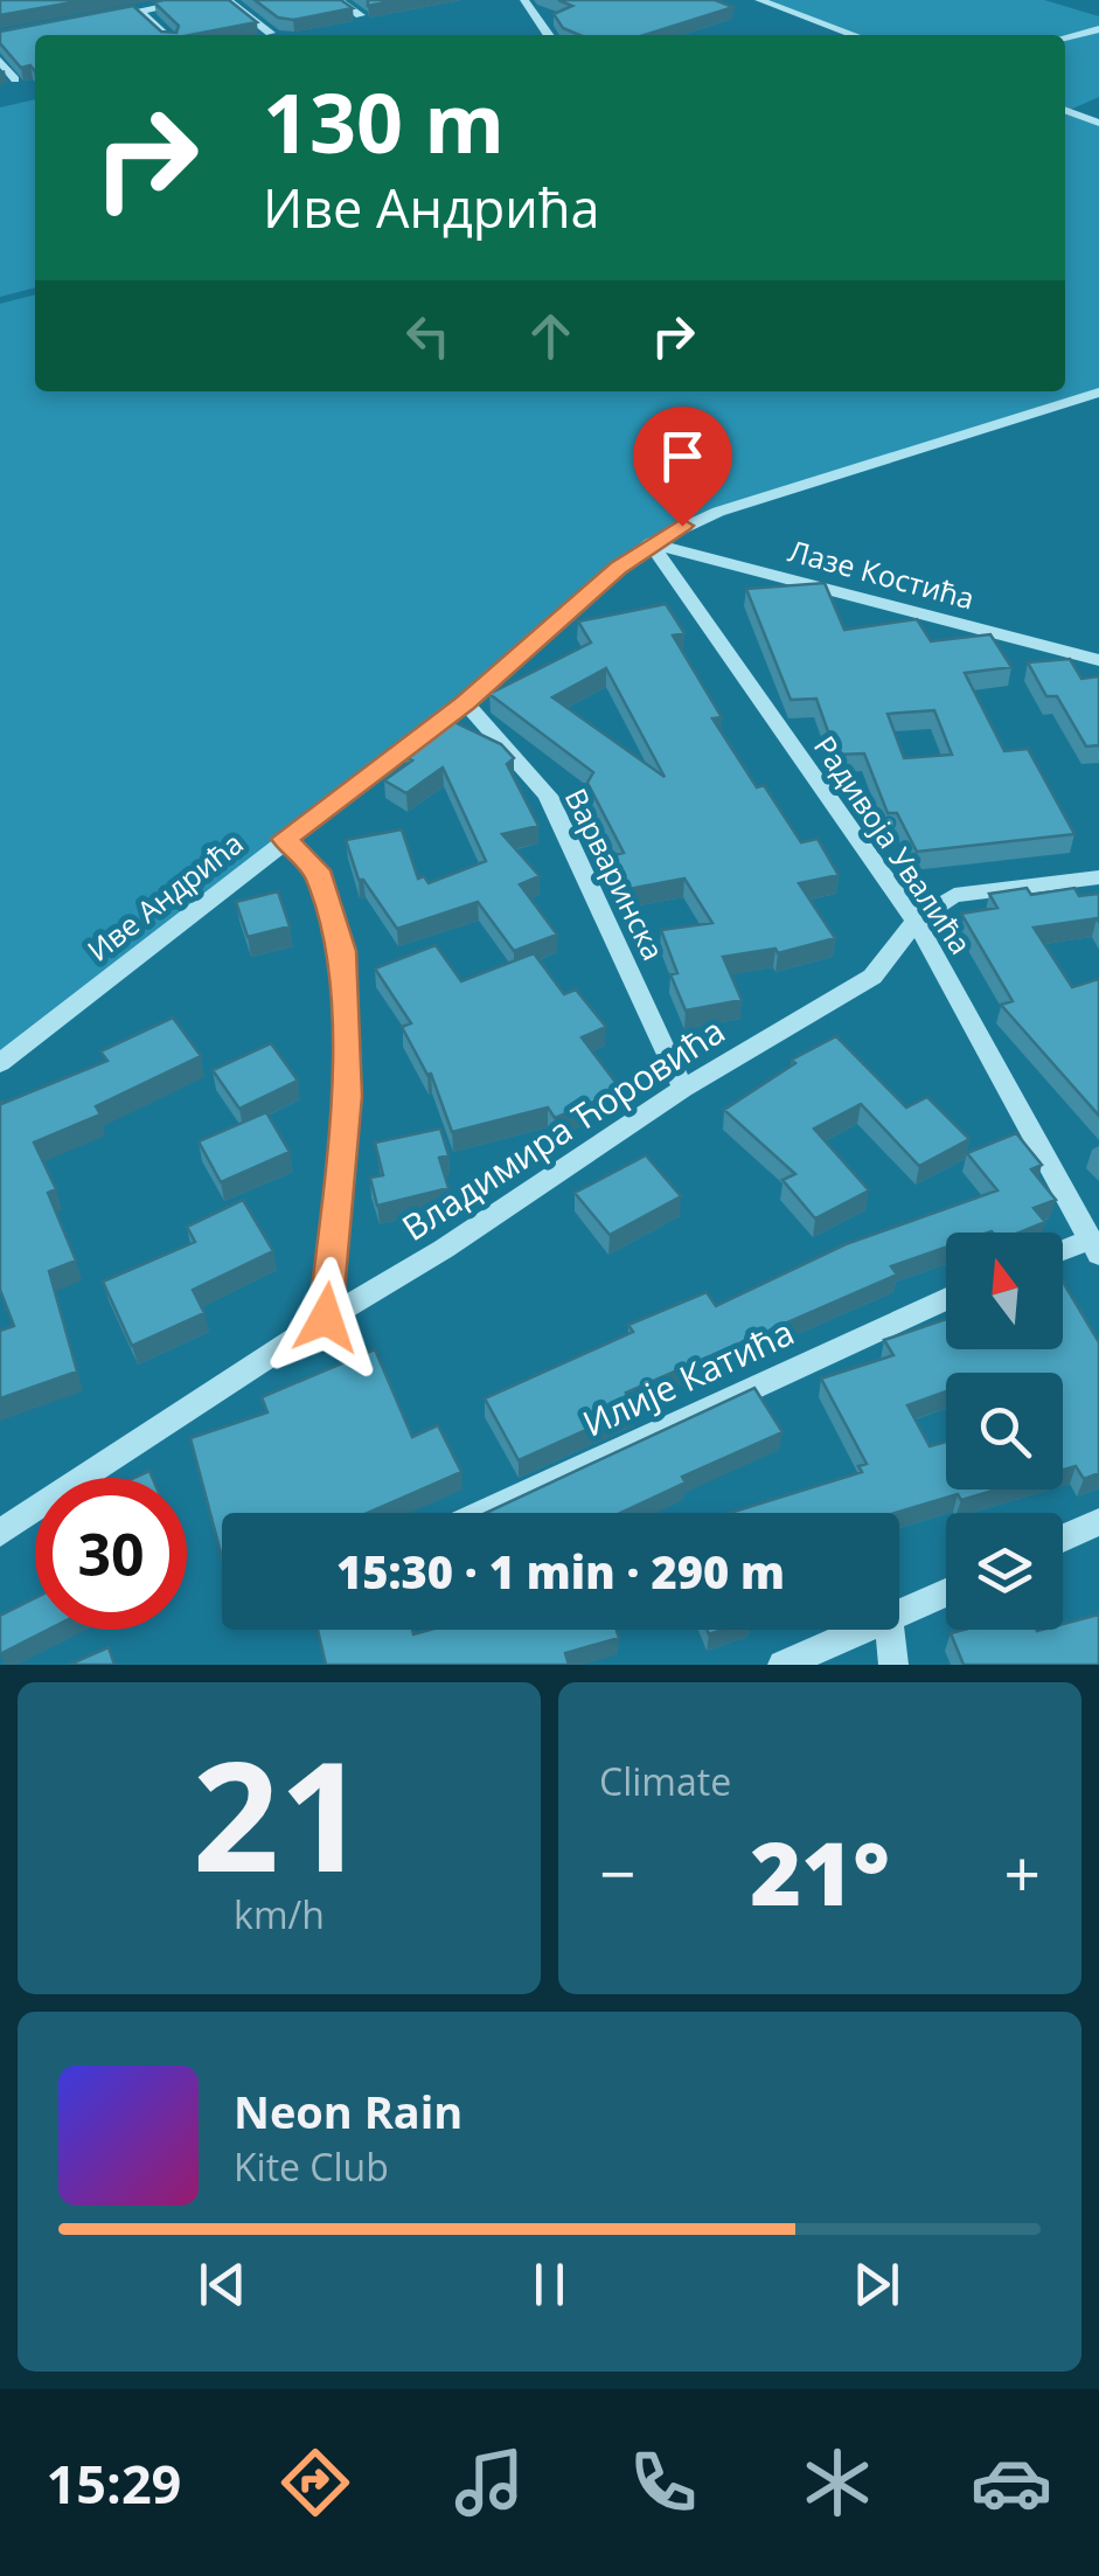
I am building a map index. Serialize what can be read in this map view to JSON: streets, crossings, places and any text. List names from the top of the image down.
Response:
{
  "streets": {
    "street": [
      "Лазе Костића",
      "Радивоја Увалића",
      "Варваринска",
      "Иве Андрића",
      "Владимира Ћоровића",
      "Илије Катића"
    ]
  },
  "crossings": [
    ["Лазе Костића", "Радивоја Увалића"],
    ["Лазе Костића", "Иве Андрића"],
    ["Радивоја Увалића", "Иве Андрића"],
    ["Радивоја Увалића", "Владимира Ћоровића"],
    ["Варваринска", "Иве Андрића"],
    ["Варваринска", "Владимира Ћоровића"]
  ],
  "north": "top",
  "page": {
    "turn": ["130 m", "Иве Андрића"],
    "limit": "30",
    "trip": "15:30 · 1 min · 290 m",
    "tile": [
      ["21", "km/h"],
      "Climate"
    ],
    "heat": ["−", "21°", "+"],
    "song": ["Neon Rain", "Kite Club"],
    "tabs": "15:29"
  }
}
